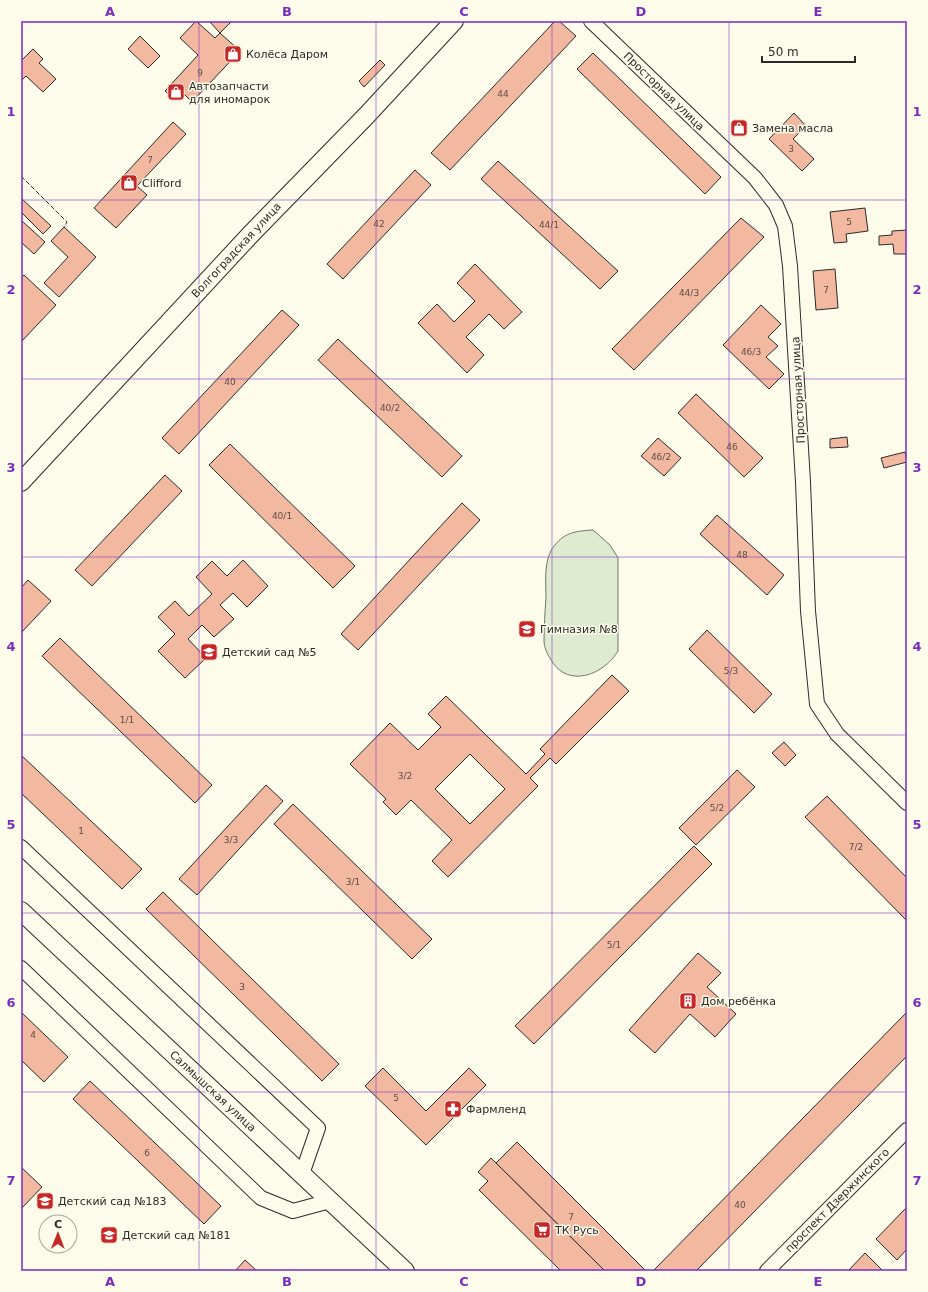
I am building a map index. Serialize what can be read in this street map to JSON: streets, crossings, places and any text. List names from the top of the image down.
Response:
{
  "streets": {
    "main road": ["Волгоградская улица", "Салмышская улица"],
    "street": ["Просторная улица", "проспект Дзержинского"]
  },
  "places": {
    "shop": [
      "Колёса Даром",
      "Автозапчасти для иномарок",
      "Замена масла",
      "Clifford"
    ],
    "school or university": [
      "Гимназия №8",
      "Детский сад №5",
      "Детский сад №183",
      "Детский сад №181"
    ],
    "building": ["Дом ребёнка"],
    "pharmacy": ["Фармленд"],
    "supermarket": ["ТК Русь"]
  },
  "house_numbers": [
    "9",
    "44",
    "3",
    "7",
    "5",
    "42",
    "44/1",
    "7",
    "44/3",
    "46/3",
    "40",
    "40/2",
    "46",
    "46/2",
    "40/1",
    "48",
    "5/3",
    "1/1",
    "3/2",
    "5/2",
    "1",
    "3/3",
    "7/2",
    "3/1",
    "5/1",
    "3",
    "4",
    "5",
    "6",
    "40",
    "7"
  ],
  "scale_bar": "50 m",
  "north": "top",
  "grid": {
    "columns": [
      "A",
      "B",
      "C",
      "D",
      "E"
    ],
    "rows": [
      "1",
      "2",
      "3",
      "4",
      "5",
      "6",
      "7"
    ]
  }
}
